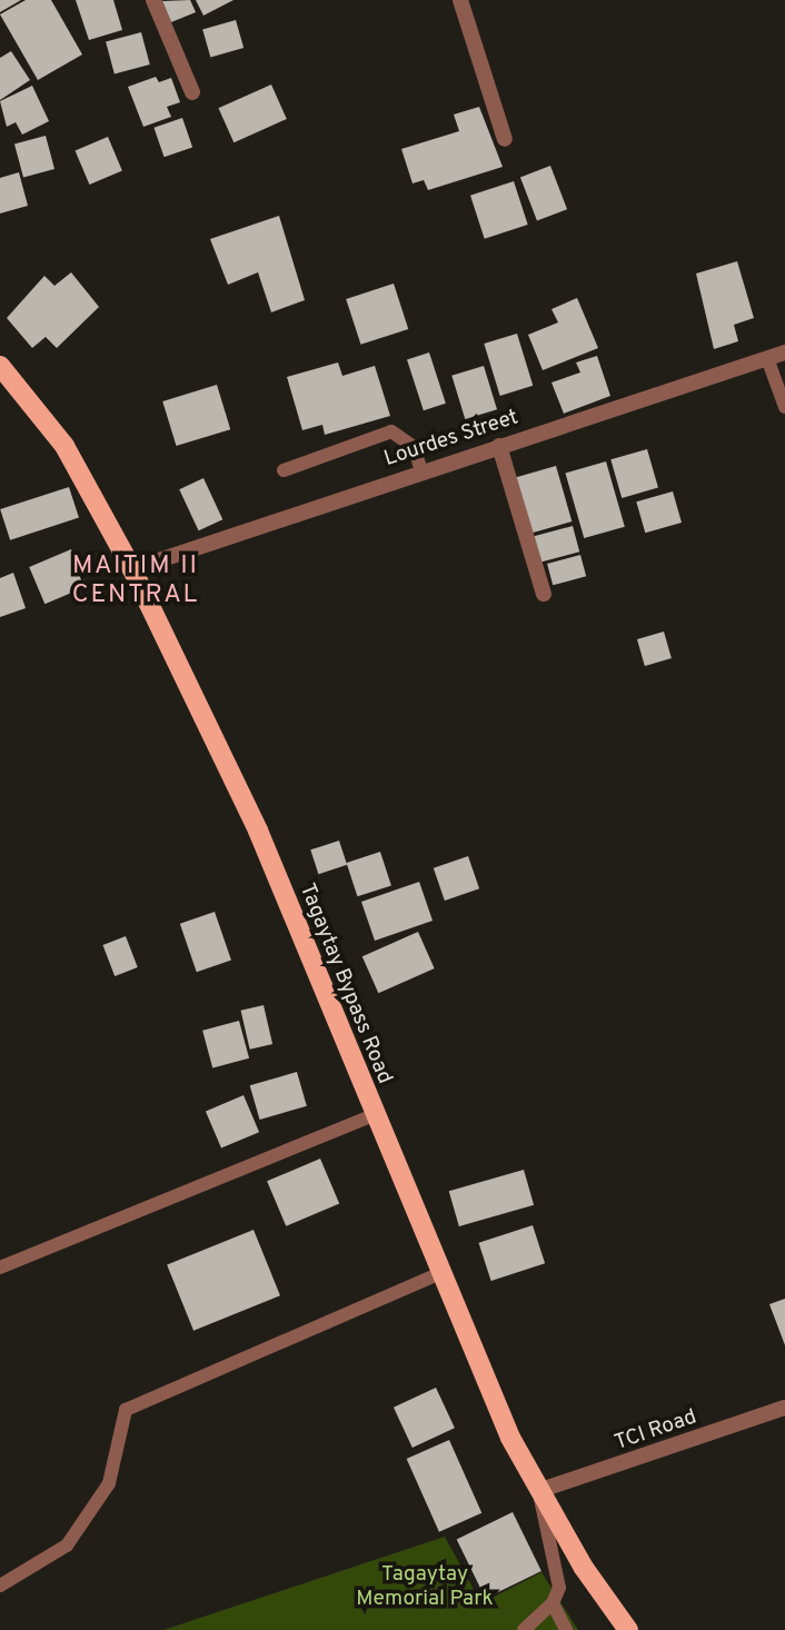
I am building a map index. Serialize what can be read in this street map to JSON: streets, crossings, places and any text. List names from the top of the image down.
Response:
{
  "streets": {
    "main road": ["Tagaytay Bypass Road"],
    "street": ["Lourdes Street", "TCI Road"]
  },
  "crossings": [
    ["Lourdes Street", "Tagaytay Bypass Road"],
    ["Tagaytay Bypass Road", "TCI Road"]
  ],
  "districts": ["MAITIM II CENTRAL"],
  "parks": ["Tagaytay Memorial Park"]
}
